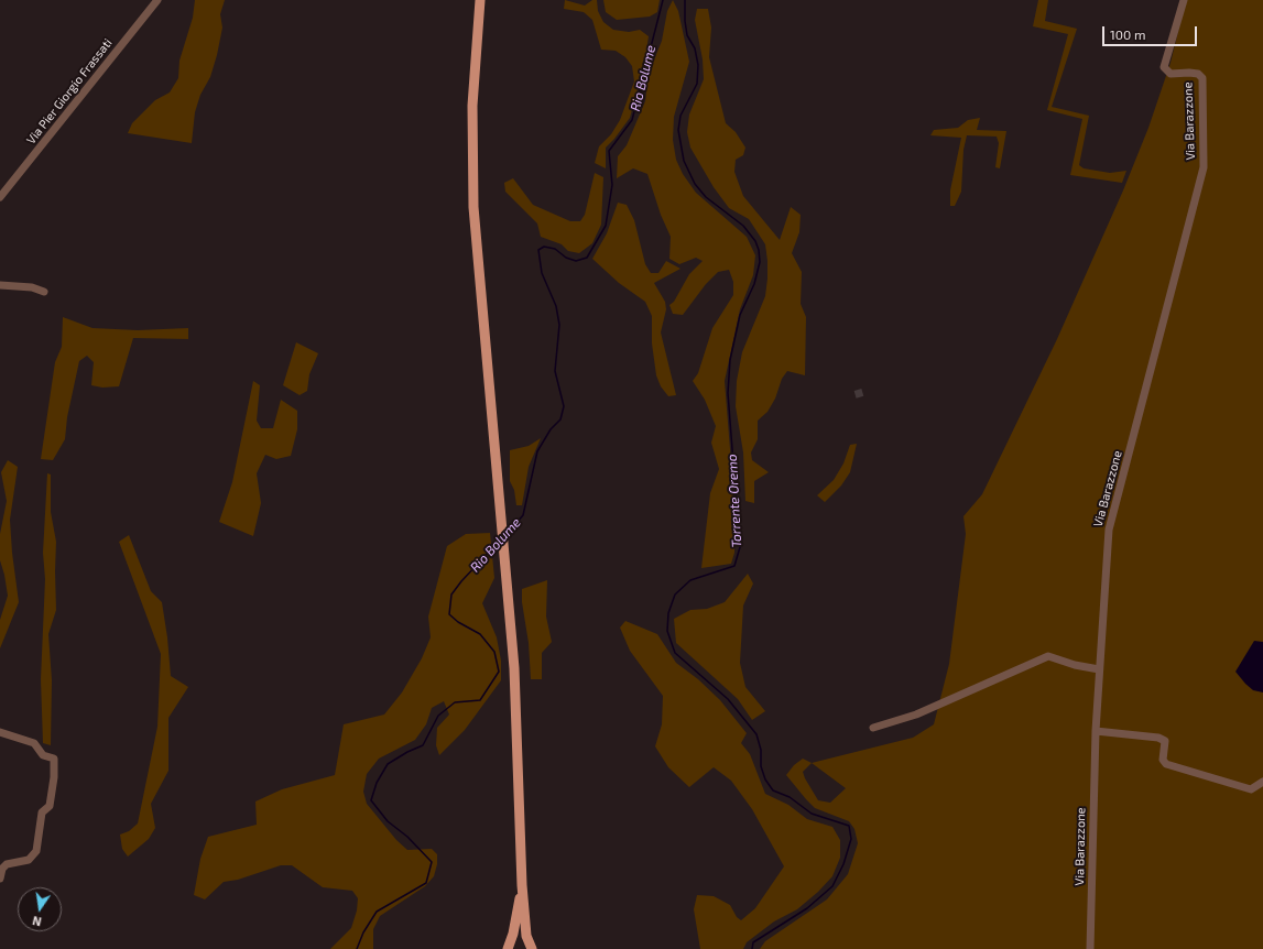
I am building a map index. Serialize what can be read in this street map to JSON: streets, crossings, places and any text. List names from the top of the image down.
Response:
{
  "streets": {
    "street": ["Via Pier Giorgio Frassati", "Via Barazzone"]
  },
  "water": ["Rio Bolume", "Torrente Oremo"],
  "scale_bar": "100 m",
  "north": "bottom"
}
